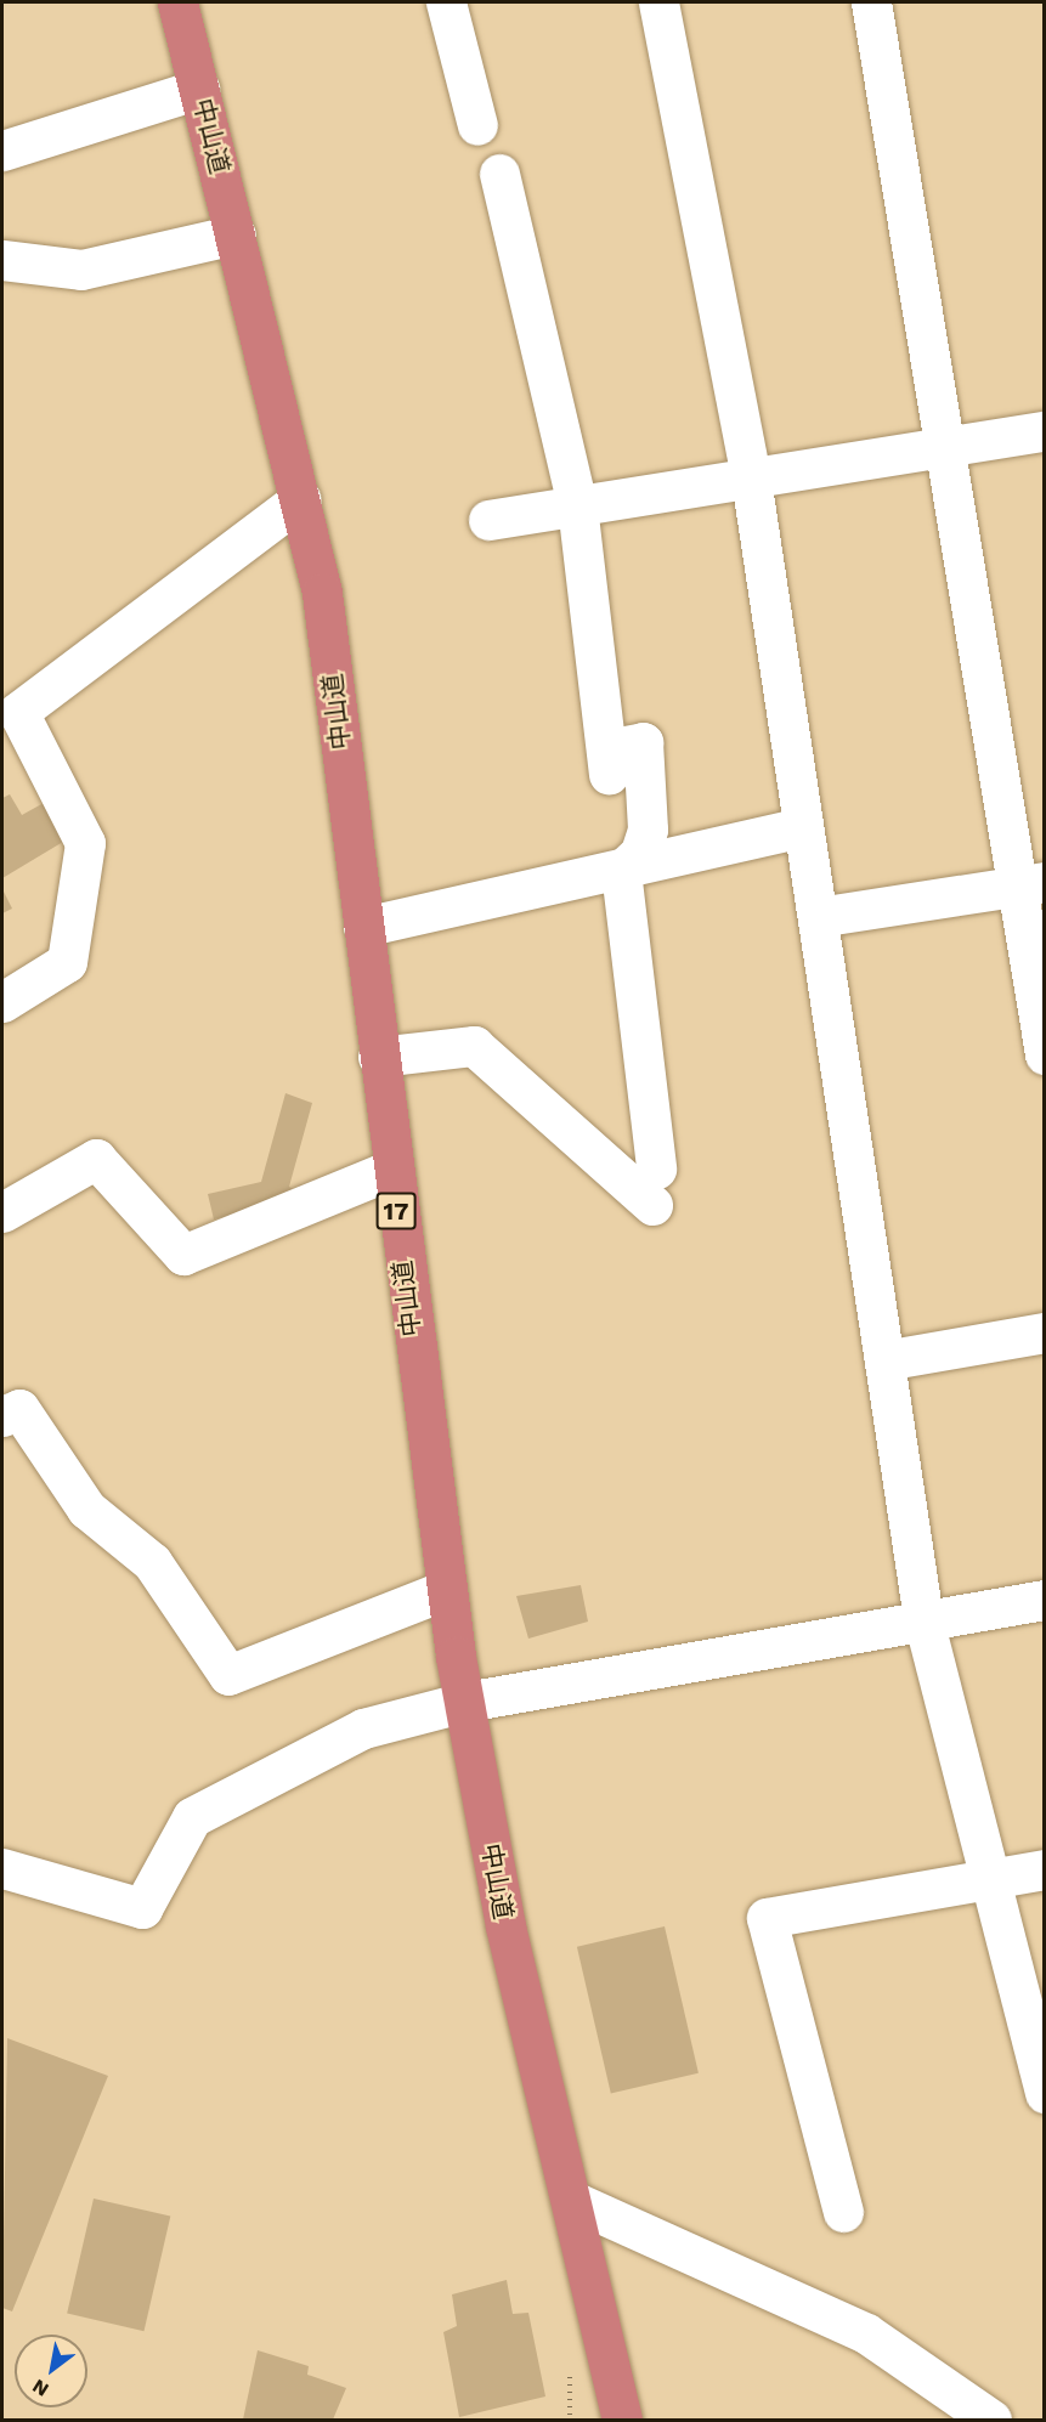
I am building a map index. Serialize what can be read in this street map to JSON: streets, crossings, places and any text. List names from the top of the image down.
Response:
{
  "streets": {
    "highway": ["中山道", "17"]
  },
  "north": "bottom left"
}
